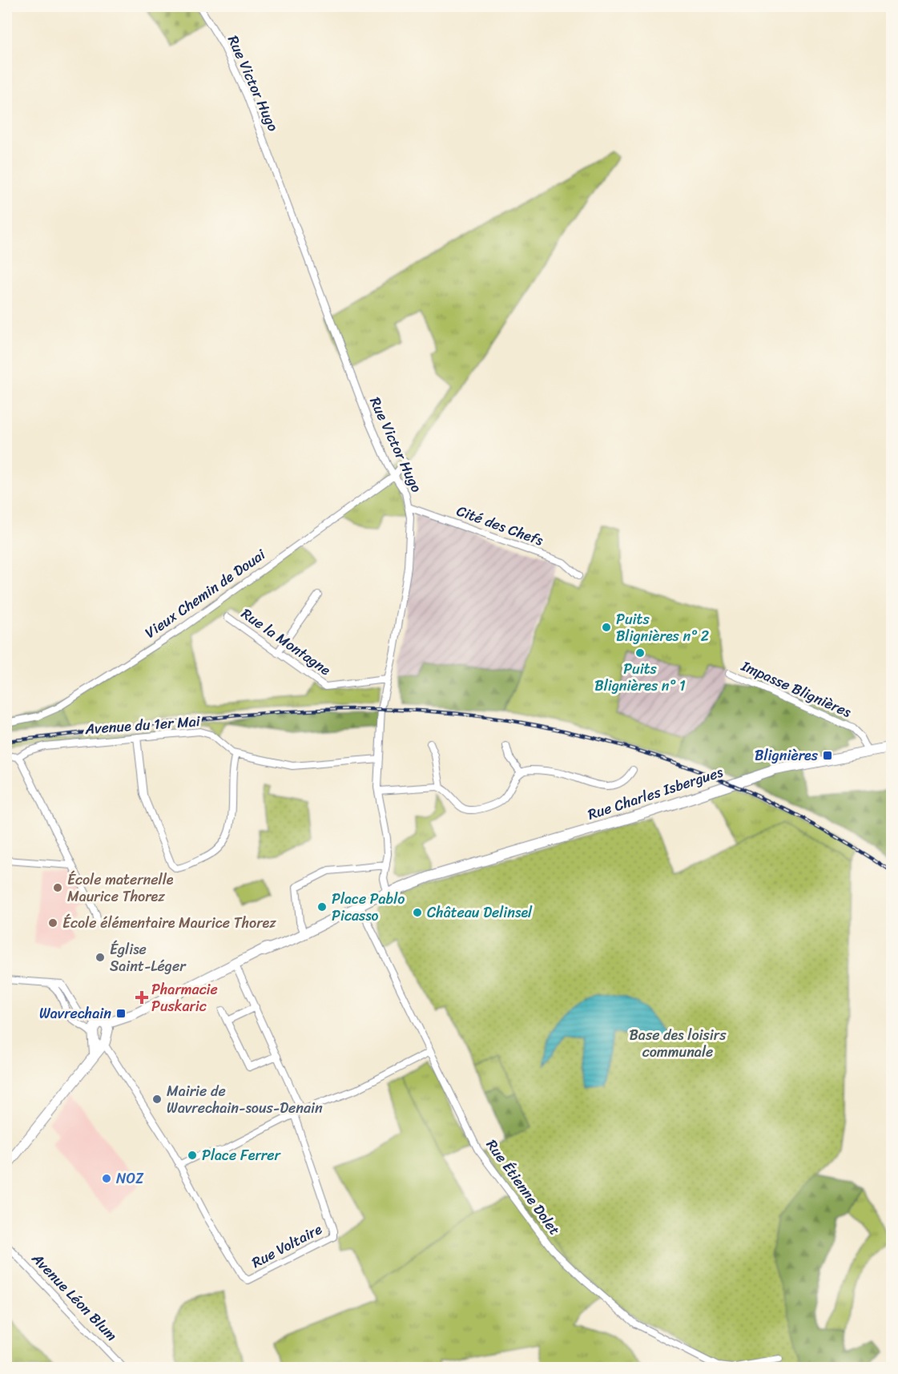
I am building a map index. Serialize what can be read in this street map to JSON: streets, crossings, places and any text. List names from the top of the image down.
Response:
{
  "streets": {
    "main road": ["Rue Charles Isbergues"],
    "street": [
      "Rue Victor Hugo",
      "Cité des Chefs",
      "Vieux Chemin de Douai",
      "Rue la Montagne",
      "Impasse Blignières",
      "Avenue du 1er Mai",
      "Rue Étienne Dolet",
      "Rue Voltaire",
      "Avenue Léon Blum"
    ]
  },
  "crossings": [
    ["Rue Victor Hugo", "Cité des Chefs"],
    ["Rue Victor Hugo", "Vieux Chemin de Douai"],
    ["Rue Victor Hugo", "Rue la Montagne"],
    ["Rue Victor Hugo", "Avenue du 1er Mai"],
    ["Rue Victor Hugo", "Rue Charles Isbergues"],
    ["Impasse Blignières", "Rue Charles Isbergues"],
    ["Rue Charles Isbergues", "Rue Étienne Dolet"],
    ["Rue Charles Isbergues", "Rue Voltaire"]
  ],
  "parks": ["Base des loisirs communale"],
  "places": {
    "other": [
      "Puits Blignières n° 2",
      "Puits Blignières n° 1",
      "École maternelle Maurice Thorez",
      "Place Pablo Picasso",
      "Château Delinsel",
      "École élémentaire Maurice Thorez",
      "Église Saint-Léger",
      "Mairie de Wavrechain-sous-Denain",
      "Place Ferrer",
      "NOZ"
    ],
    "transit": ["Blignières", "Wavrechain"],
    "health": ["Pharmacie Puskaric"]
  }
}
